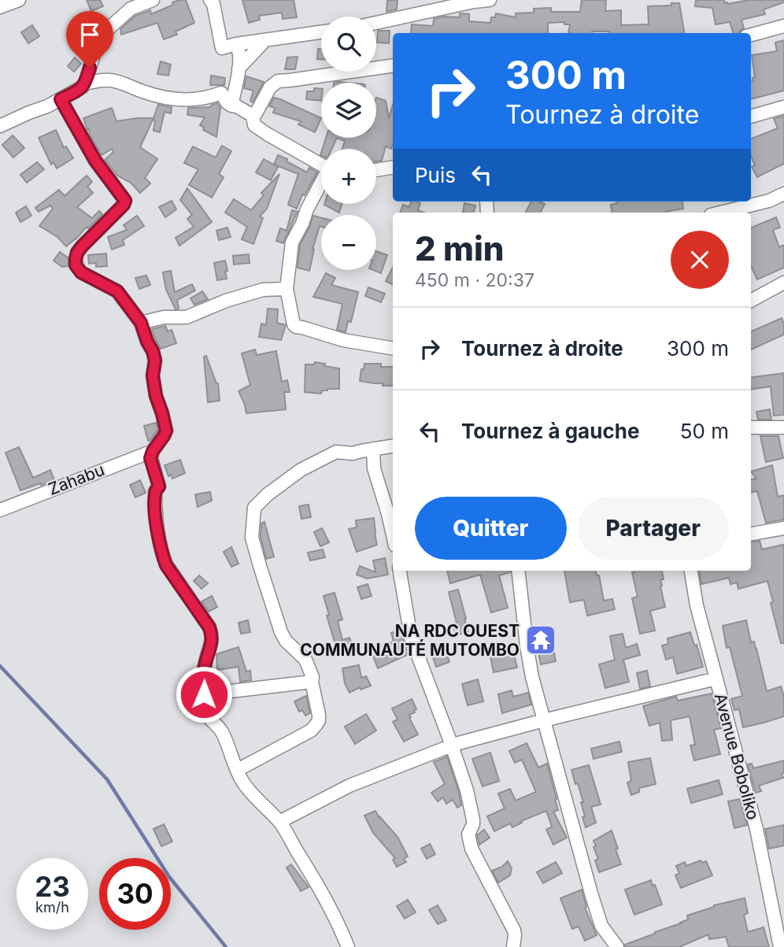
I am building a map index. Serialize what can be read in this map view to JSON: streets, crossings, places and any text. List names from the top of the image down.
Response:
{
  "streets": {
    "street": ["Zahabu", "Avenue Boboliko"]
  },
  "places": {
    "temple": ["NA RDC OUEST COMMUNAUTÉ MUTOMBO"]
  },
  "page": {
    "map_buttons": ["+", "−"],
    "turn": ["300 m", "Tournez à droite"],
    "then": "Puis",
    "heading": ["2 min", "450 m · 20:37"],
    "list": [
      {
        "name": "Tournez à droite",
        "value": "300 m"
      },
      {
        "name": "Tournez à gauche",
        "value": "50 m"
      }
    ],
    "buttons": ["Quitter", "Partager"],
    "speed": "23 km/h",
    "limit": "30"
  }
}
